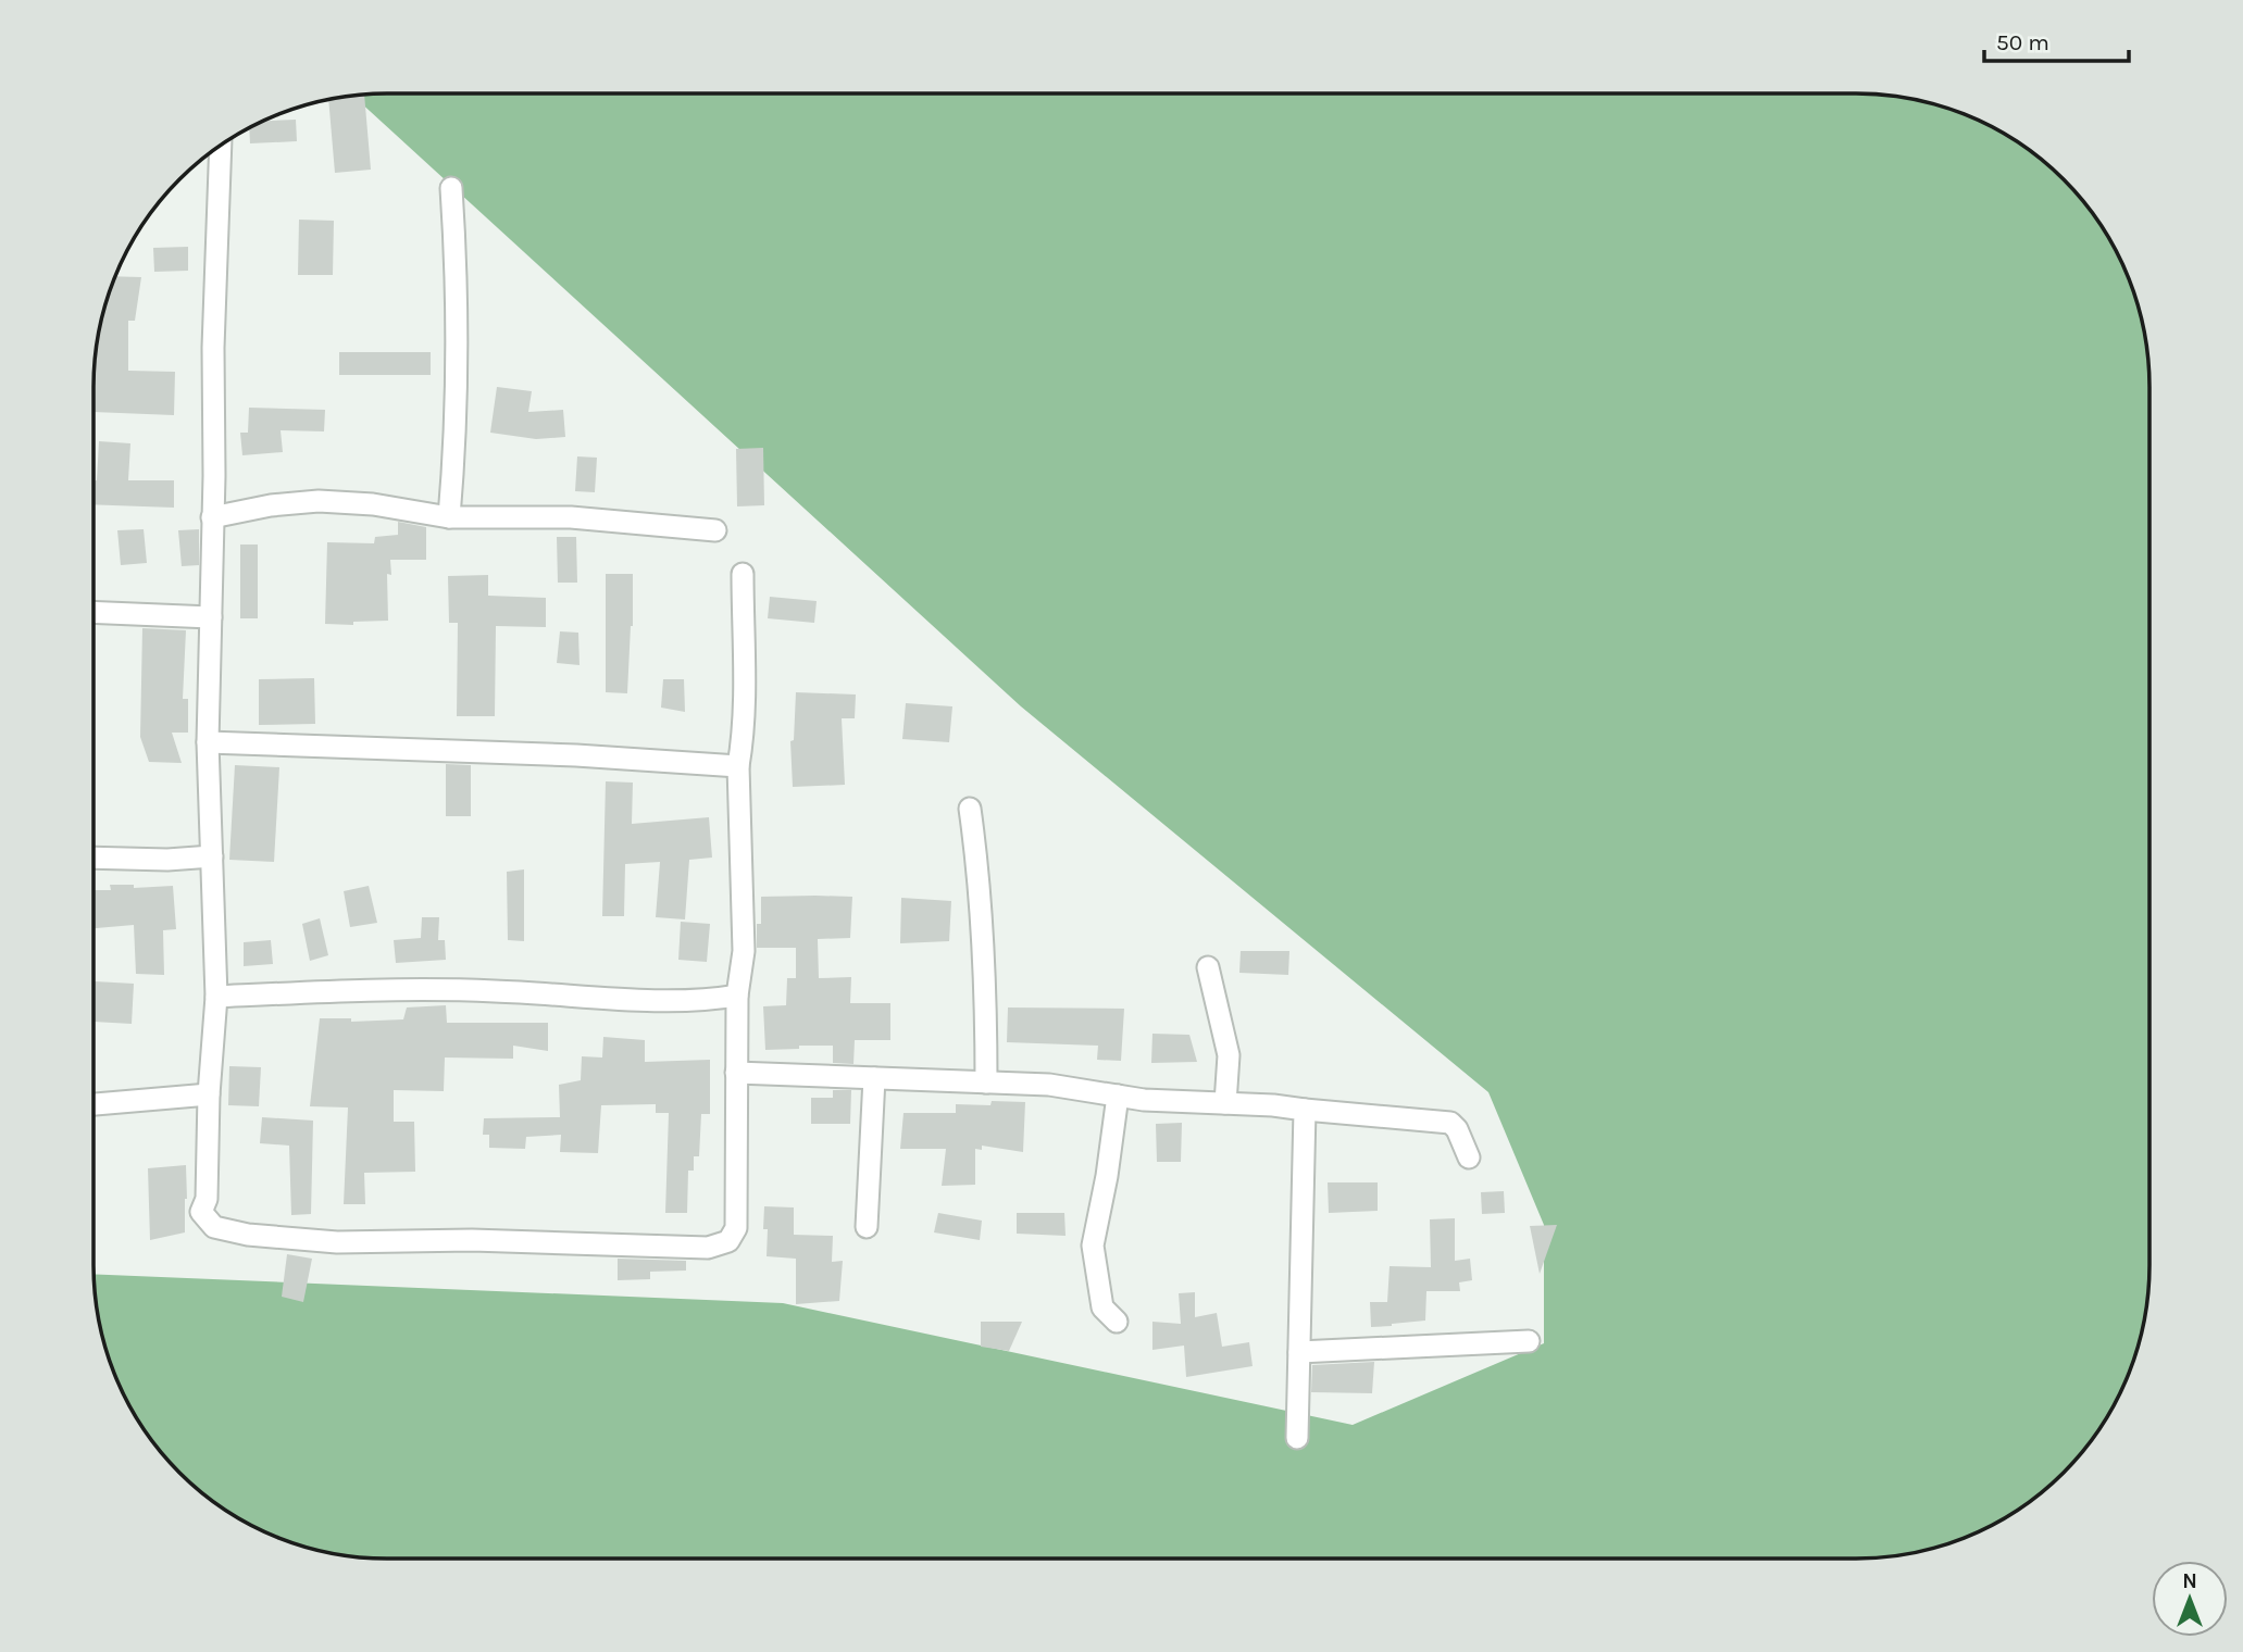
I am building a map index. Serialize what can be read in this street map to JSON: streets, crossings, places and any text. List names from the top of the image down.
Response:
{
  "scale_bar": "50 m",
  "north": "top"
}
